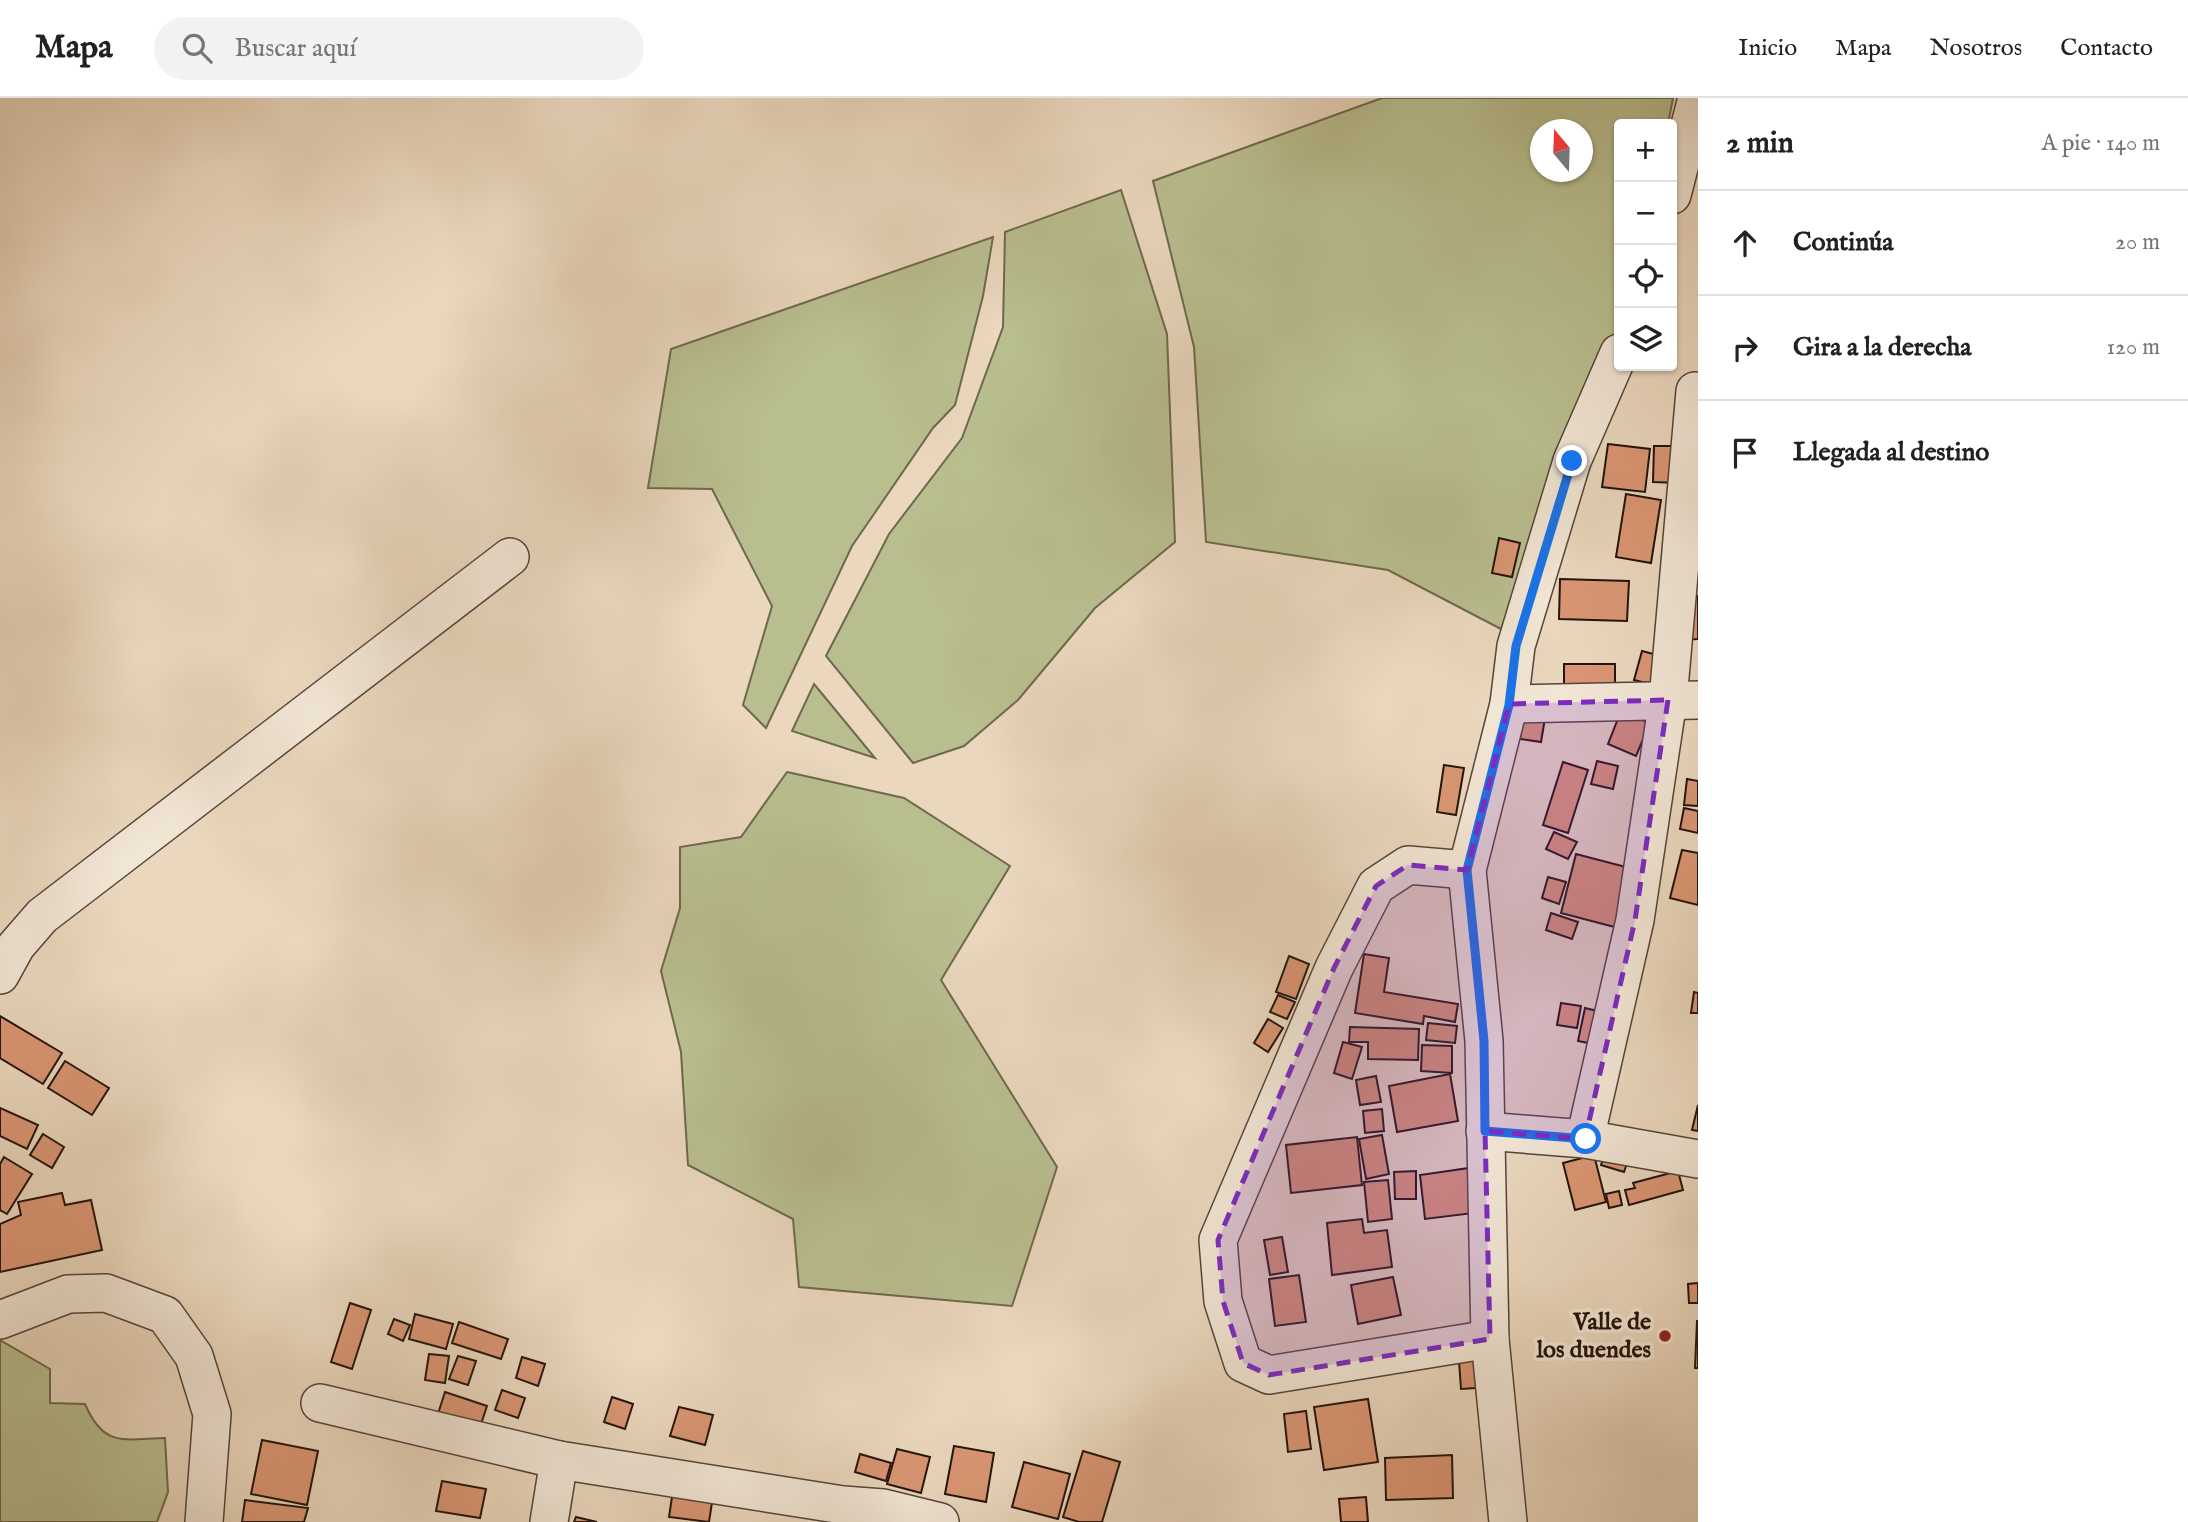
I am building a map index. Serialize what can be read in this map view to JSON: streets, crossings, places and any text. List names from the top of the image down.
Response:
{
  "places": ["Valle de los duendes"],
  "north": "top",
  "page": {
    "header": "Mapa",
    "search": "Buscar aquí",
    "nav": [
      "Inicio",
      "Mapa",
      "Nosotros",
      "Contacto"
    ],
    "heading": ["2 min", "A pie · 140 m"],
    "map_buttons": ["+", "−"],
    "list": [
      ["Continúa", "20 m"],
      ["Gira a la derecha", "120 m"],
      "Llegada al destino"
    ]
  }
}
